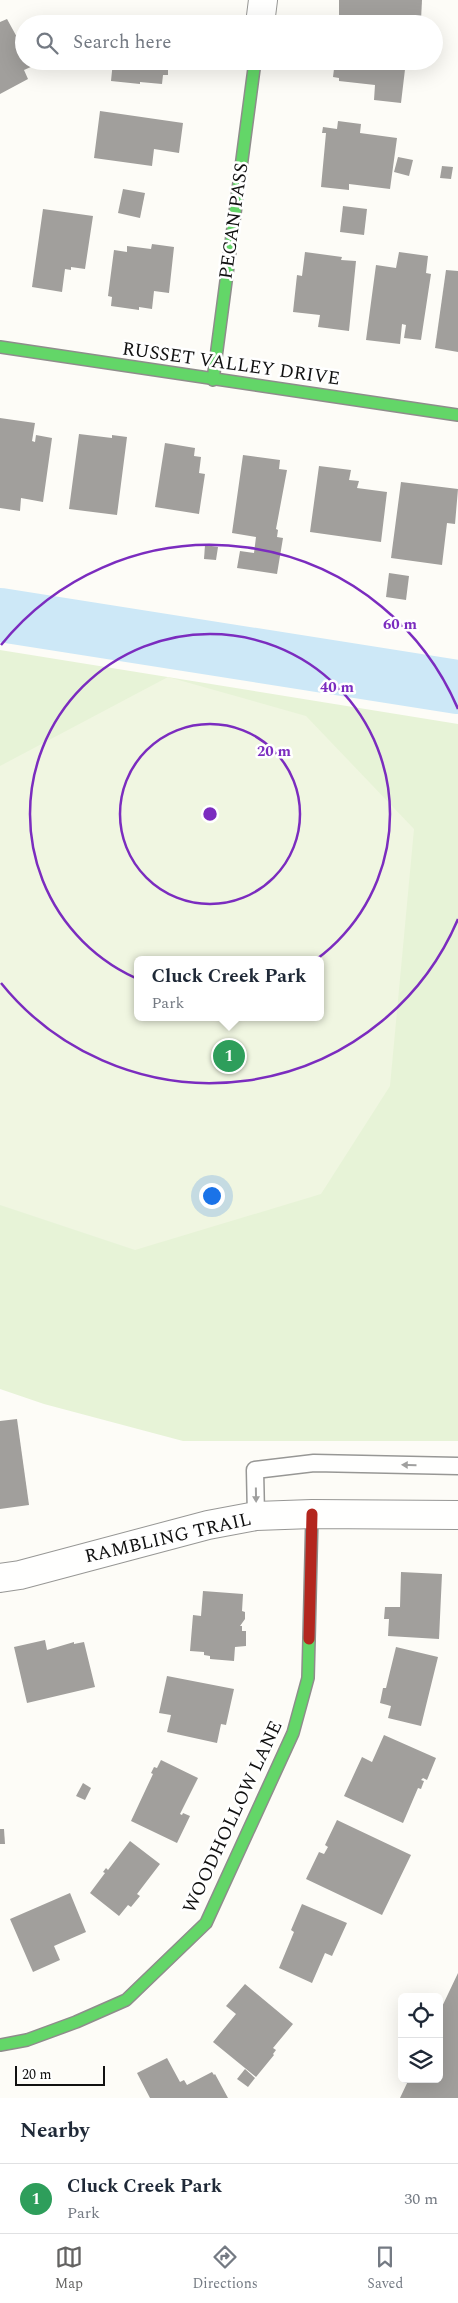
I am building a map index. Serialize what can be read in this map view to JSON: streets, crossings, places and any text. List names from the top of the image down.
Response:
{
  "streets": {
    "street": [
      "PECAN PASS",
      "RUSSET VALLEY DRIVE",
      "RAMBLING TRAIL",
      "WOODHOLLOW LANE"
    ]
  },
  "crossings": [
    ["PECAN PASS", "RUSSET VALLEY DRIVE"],
    ["RAMBLING TRAIL", "WOODHOLLOW LANE"]
  ],
  "scale_bar": "20 m",
  "page": {
    "search": "Search here",
    "popup": ["Cluck Creek Park", "Park"],
    "pins": "1",
    "scale": "20 m",
    "heading": "Nearby",
    "list": [
      {
        "mark": "1",
        "name": "Cluck Creek Park",
        "note": "Park",
        "value": "30 m"
      }
    ],
    "nav": ["Map", "Directions", "Saved"]
  },
  "rings": ["60 m", "40 m", "20 m"]
}
